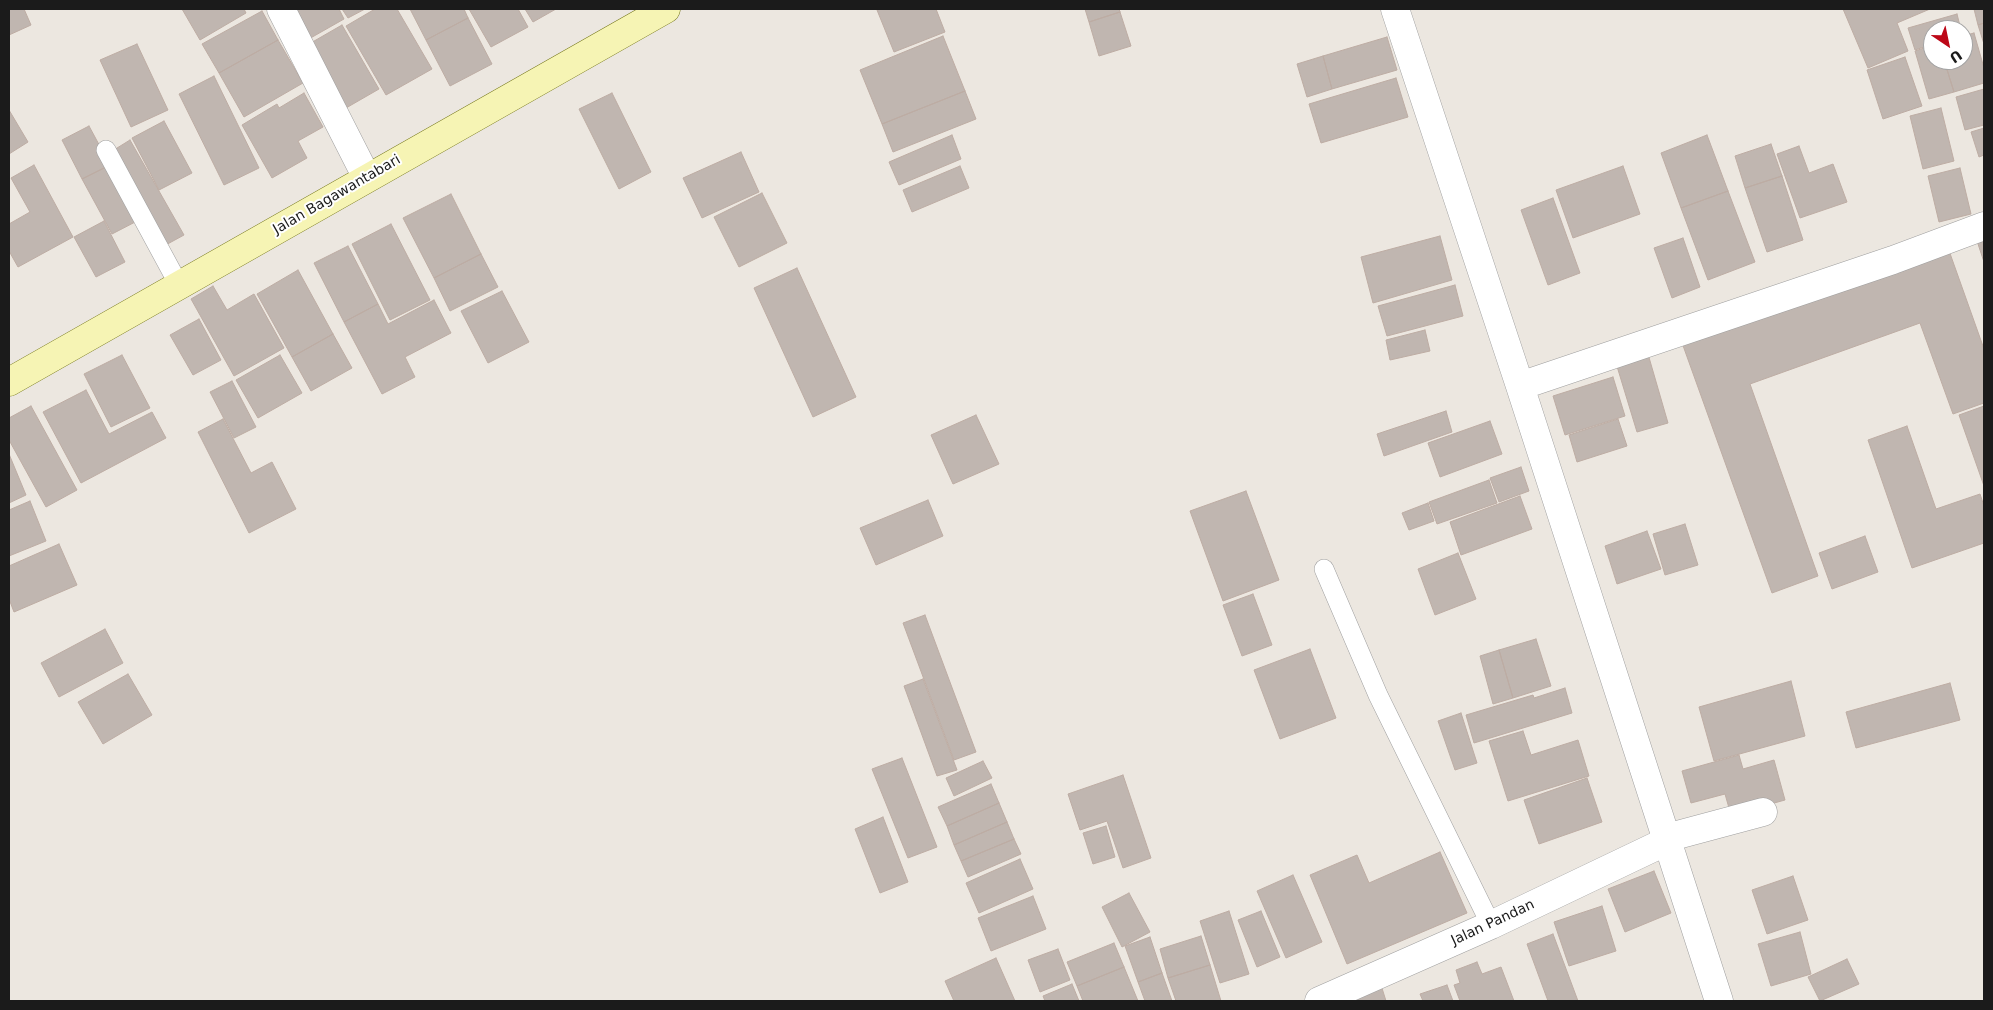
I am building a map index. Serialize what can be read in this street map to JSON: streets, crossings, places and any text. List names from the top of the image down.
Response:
{
  "streets": {
    "street": ["Jalan Bagawantabari", "Jalan Pandan"]
  },
  "north": "bottom right"
}
